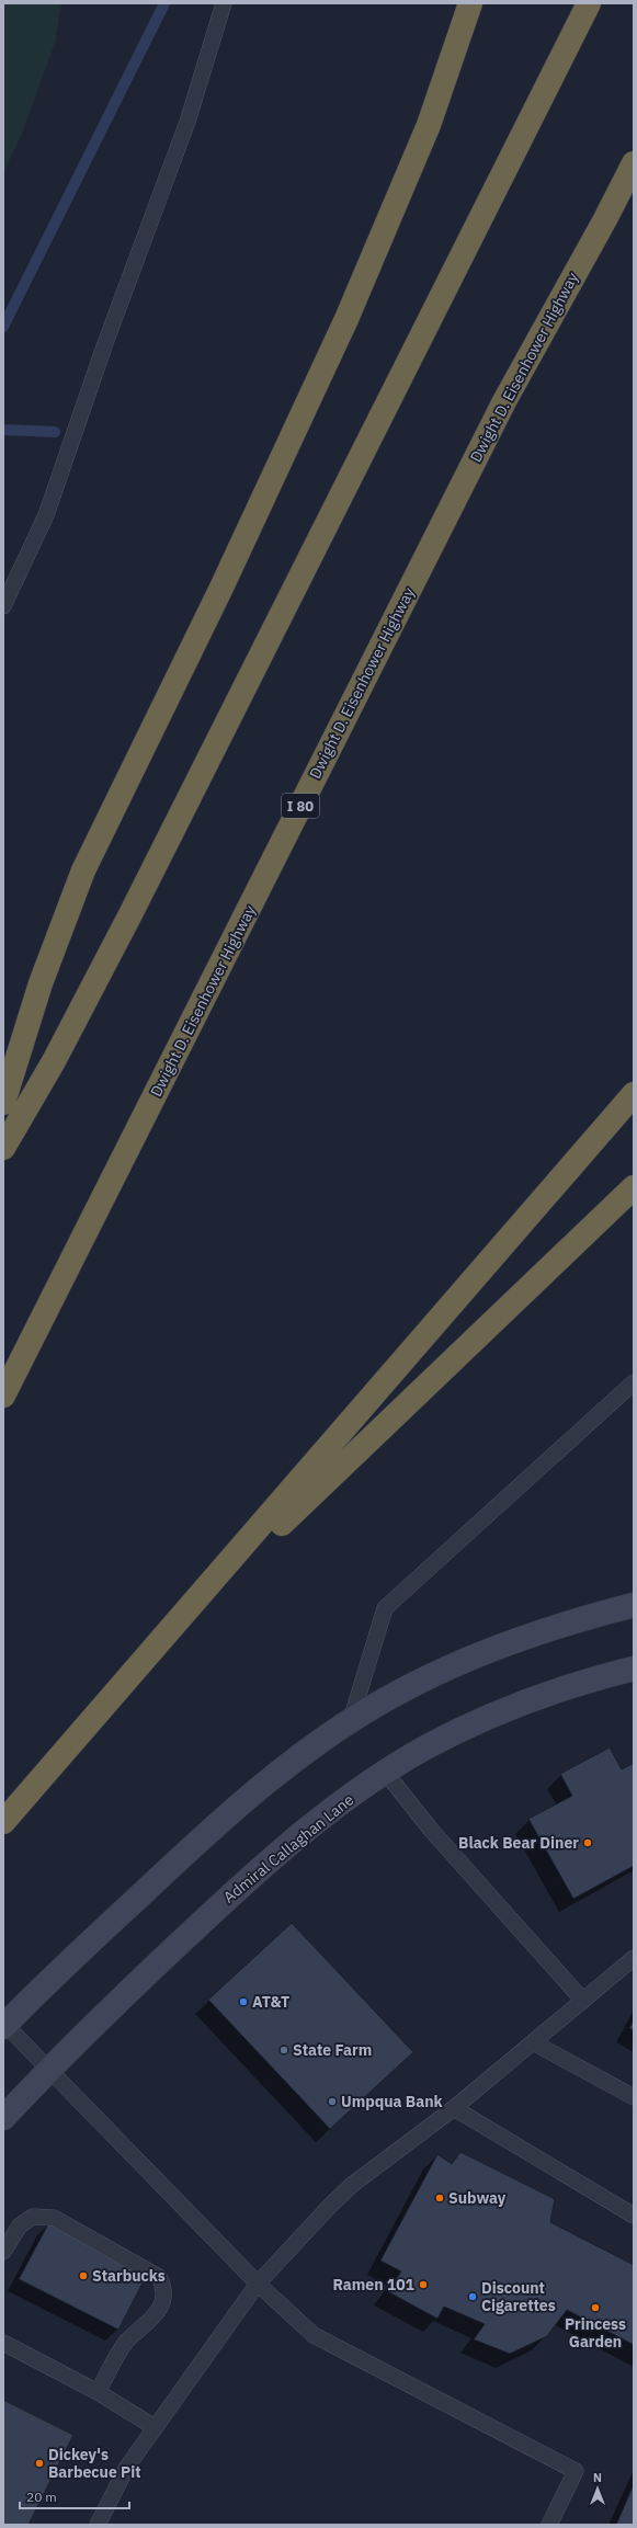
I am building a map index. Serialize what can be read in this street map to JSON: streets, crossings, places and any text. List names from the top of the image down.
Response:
{
  "streets": {
    "highway": ["Dwight D. Eisenhower Highway", "I 80"],
    "main road": ["Admiral Callaghan Lane"]
  },
  "places": [
    "Black Bear Diner",
    "AT&T",
    "State Farm",
    "Umpqua Bank",
    "Subway",
    "Starbucks",
    "Ramen 101",
    "Discount Cigarettes",
    "Princess Garden",
    "Dickey's Barbecue Pit"
  ],
  "scale_bar": "20 m",
  "north": "top"
}
